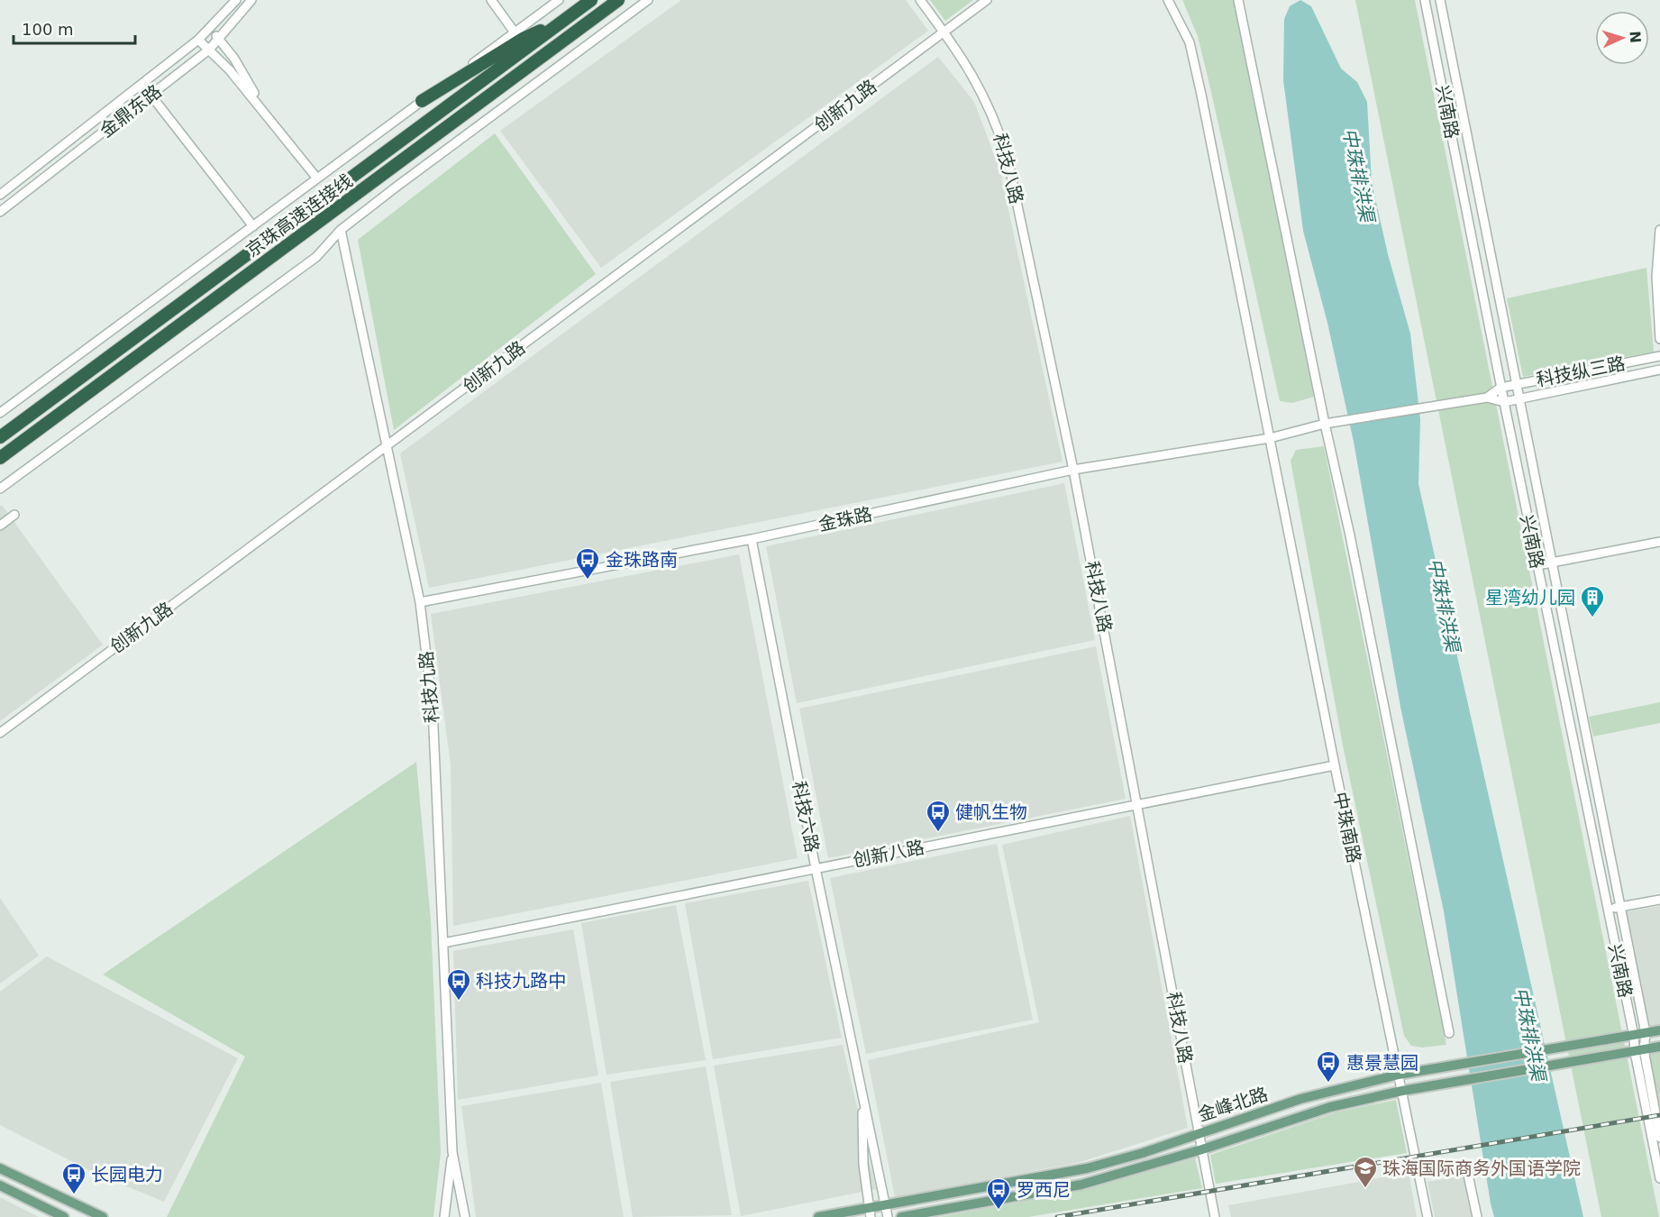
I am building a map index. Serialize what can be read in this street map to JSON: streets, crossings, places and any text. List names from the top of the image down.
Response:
{
  "streets": {
    "highway": ["京珠高速连接线"],
    "main road": ["金峰北路"],
    "street": [
      "创新九路",
      "金鼎东路",
      "兴南路",
      "科技八路",
      "科技纵三路",
      "金珠路",
      "科技九路",
      "科技六路",
      "中珠南路",
      "创新八路"
    ]
  },
  "crossings": [
    ["创新九路", "科技八路"],
    ["创新九路", "科技九路"],
    ["兴南路", "科技纵三路"],
    ["兴南路", "金峰北路"],
    ["科技八路", "金珠路"],
    ["科技八路", "创新八路"],
    ["科技八路", "金峰北路"],
    ["金珠路", "科技九路"],
    ["金珠路", "科技六路"],
    ["金珠路", "中珠南路"],
    ["科技九路", "创新八路"],
    ["科技六路", "创新八路"],
    ["科技六路", "金峰北路"],
    ["中珠南路", "创新八路"],
    ["中珠南路", "金峰北路"]
  ],
  "water": ["中珠排洪渠"],
  "places": {
    "bus stop": [
      "金珠路南",
      "健帆生物",
      "科技九路中",
      "惠景慧园",
      "长园电力",
      "罗西尼"
    ],
    "building": ["星湾幼儿园"],
    "school or university": ["珠海国际商务外国语学院"]
  },
  "scale_bar": "100 m",
  "north": "right"
}
